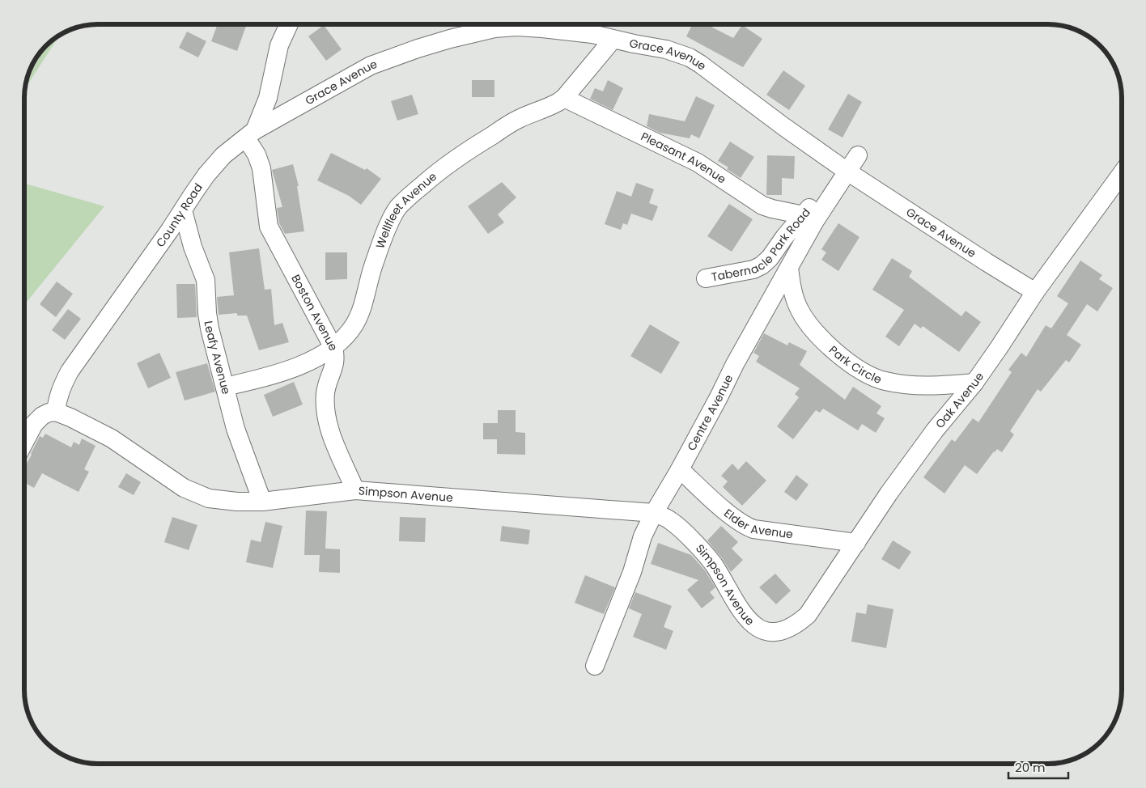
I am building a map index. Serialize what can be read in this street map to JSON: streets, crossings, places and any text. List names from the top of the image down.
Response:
{
  "streets": {
    "street": [
      "Grace Avenue",
      "Pleasant Avenue",
      "Wellfleet Avenue",
      "County Road",
      "Tabernacle Park Road",
      "Boston Avenue",
      "Leafy Avenue",
      "Park Circle",
      "Oak Avenue",
      "Centre Avenue",
      "Simpson Avenue",
      "Elder Avenue"
    ]
  },
  "crossings": [
    ["Grace Avenue", "Wellfleet Avenue"],
    ["Grace Avenue", "County Road"],
    ["Grace Avenue", "Boston Avenue"],
    ["Grace Avenue", "Oak Avenue"],
    ["Grace Avenue", "Centre Avenue"],
    ["Pleasant Avenue", "Wellfleet Avenue"],
    ["Pleasant Avenue", "Tabernacle Park Road"],
    ["Wellfleet Avenue", "Boston Avenue"],
    ["Wellfleet Avenue", "Leafy Avenue"],
    ["County Road", "Boston Avenue"],
    ["County Road", "Leafy Avenue"],
    ["County Road", "Simpson Avenue"],
    ["Tabernacle Park Road", "Centre Avenue"],
    ["Boston Avenue", "Simpson Avenue"],
    ["Leafy Avenue", "Simpson Avenue"],
    ["Park Circle", "Oak Avenue"],
    ["Park Circle", "Centre Avenue"],
    ["Oak Avenue", "Simpson Avenue"],
    ["Oak Avenue", "Elder Avenue"],
    ["Centre Avenue", "Simpson Avenue"],
    ["Centre Avenue", "Elder Avenue"]
  ],
  "scale_bar": "20 m"
}
